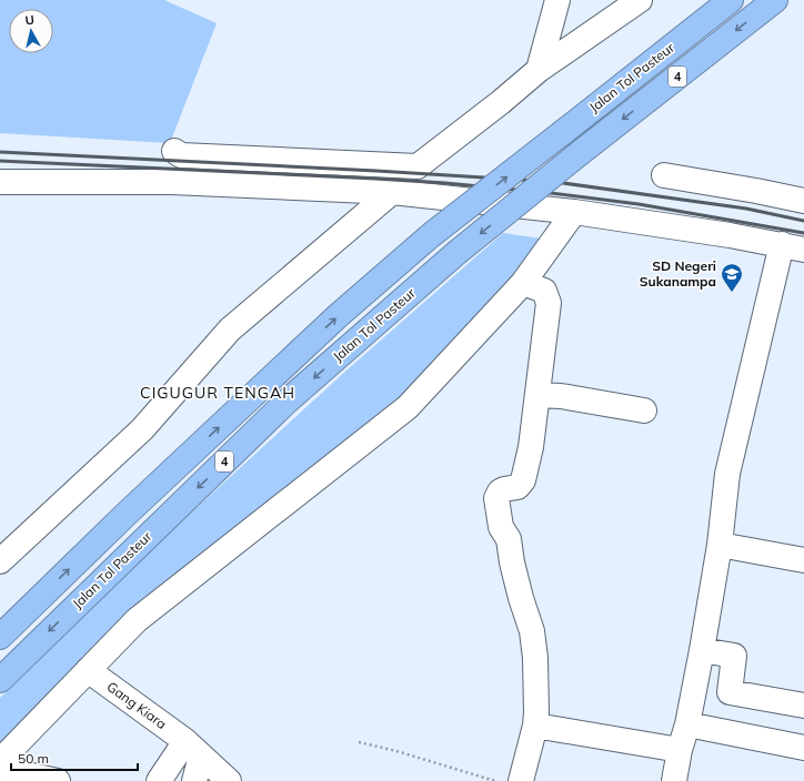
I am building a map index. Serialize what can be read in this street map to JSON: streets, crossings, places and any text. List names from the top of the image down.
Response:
{
  "streets": {
    "highway": ["4", "Jalan Tol Pasteur"],
    "street": ["Gang Kiara"]
  },
  "districts": ["CIGUGUR TENGAH"],
  "places": {
    "school or university": ["SD Negeri Sukanampa"]
  },
  "scale_bar": "50 m",
  "north": "top"
}
